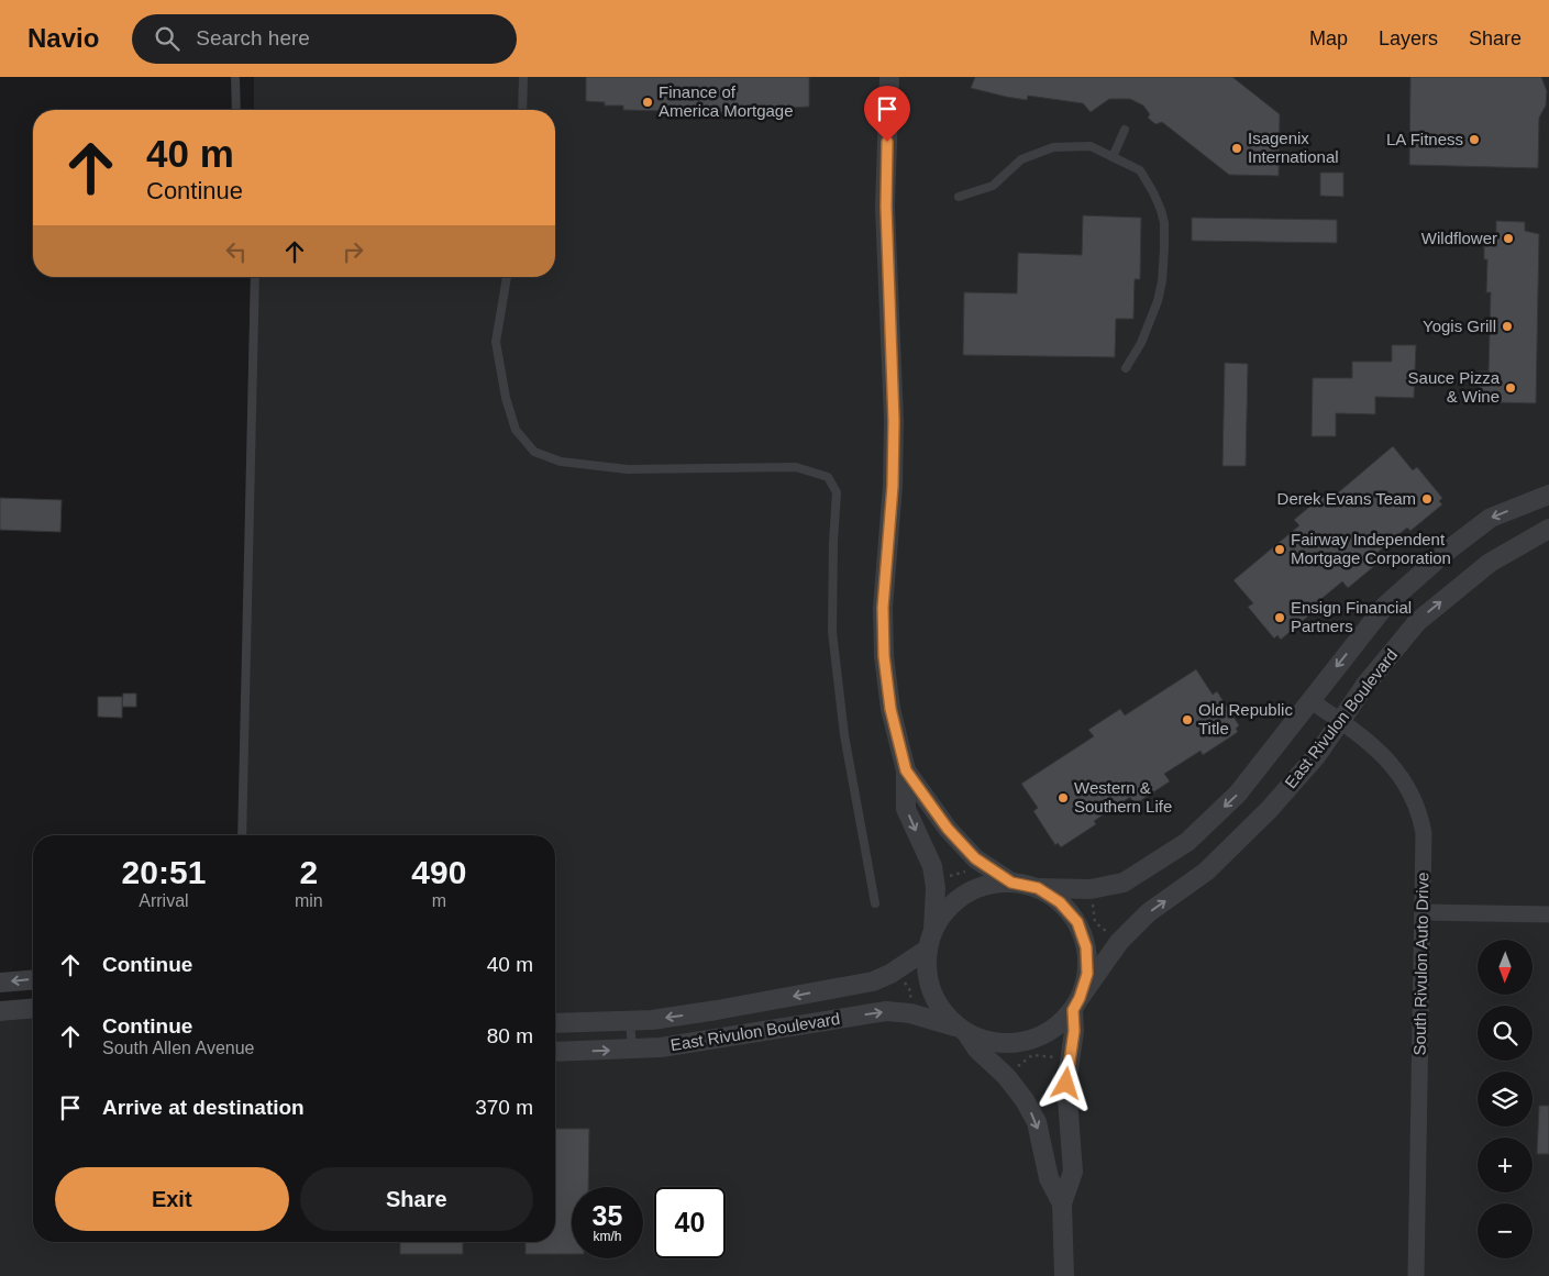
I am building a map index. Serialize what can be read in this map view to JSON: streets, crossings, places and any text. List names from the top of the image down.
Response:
{
  "streets": {
    "street": ["East Rivulon Boulevard", "South Rivulon Auto Drive"]
  },
  "crossings": [
    ["East Rivulon Boulevard", "South Rivulon Auto Drive"]
  ],
  "places": [
    "Finance of America Mortgage",
    "LA Fitness",
    "Isagenix International",
    "Wildflower",
    "Yogis Grill",
    "Sauce Pizza & Wine",
    "Derek Evans Team",
    "Fairway Independent Mortgage Corporation",
    "Ensign Financial Partners",
    "Old Republic Title",
    "Western & Southern Life"
  ],
  "north": "bottom",
  "page": {
    "header": "Navio",
    "search": "Search here",
    "nav": ["Map", "Layers", "Share"],
    "turn": ["40 m", "Continue"],
    "eta": [
      "20:51",
      "Arrival",
      "2",
      "min",
      "490",
      "m"
    ],
    "list": [
      {
        "name": "Continue",
        "value": "40 m"
      },
      {
        "name": "Continue",
        "note": "South Allen Avenue",
        "value": "80 m"
      },
      {
        "name": "Arrive at destination",
        "value": "370 m"
      }
    ],
    "map_buttons": ["+", "−"],
    "buttons": ["Exit", "Share"],
    "speed": "35 km/h",
    "limit": "40"
  }
}
